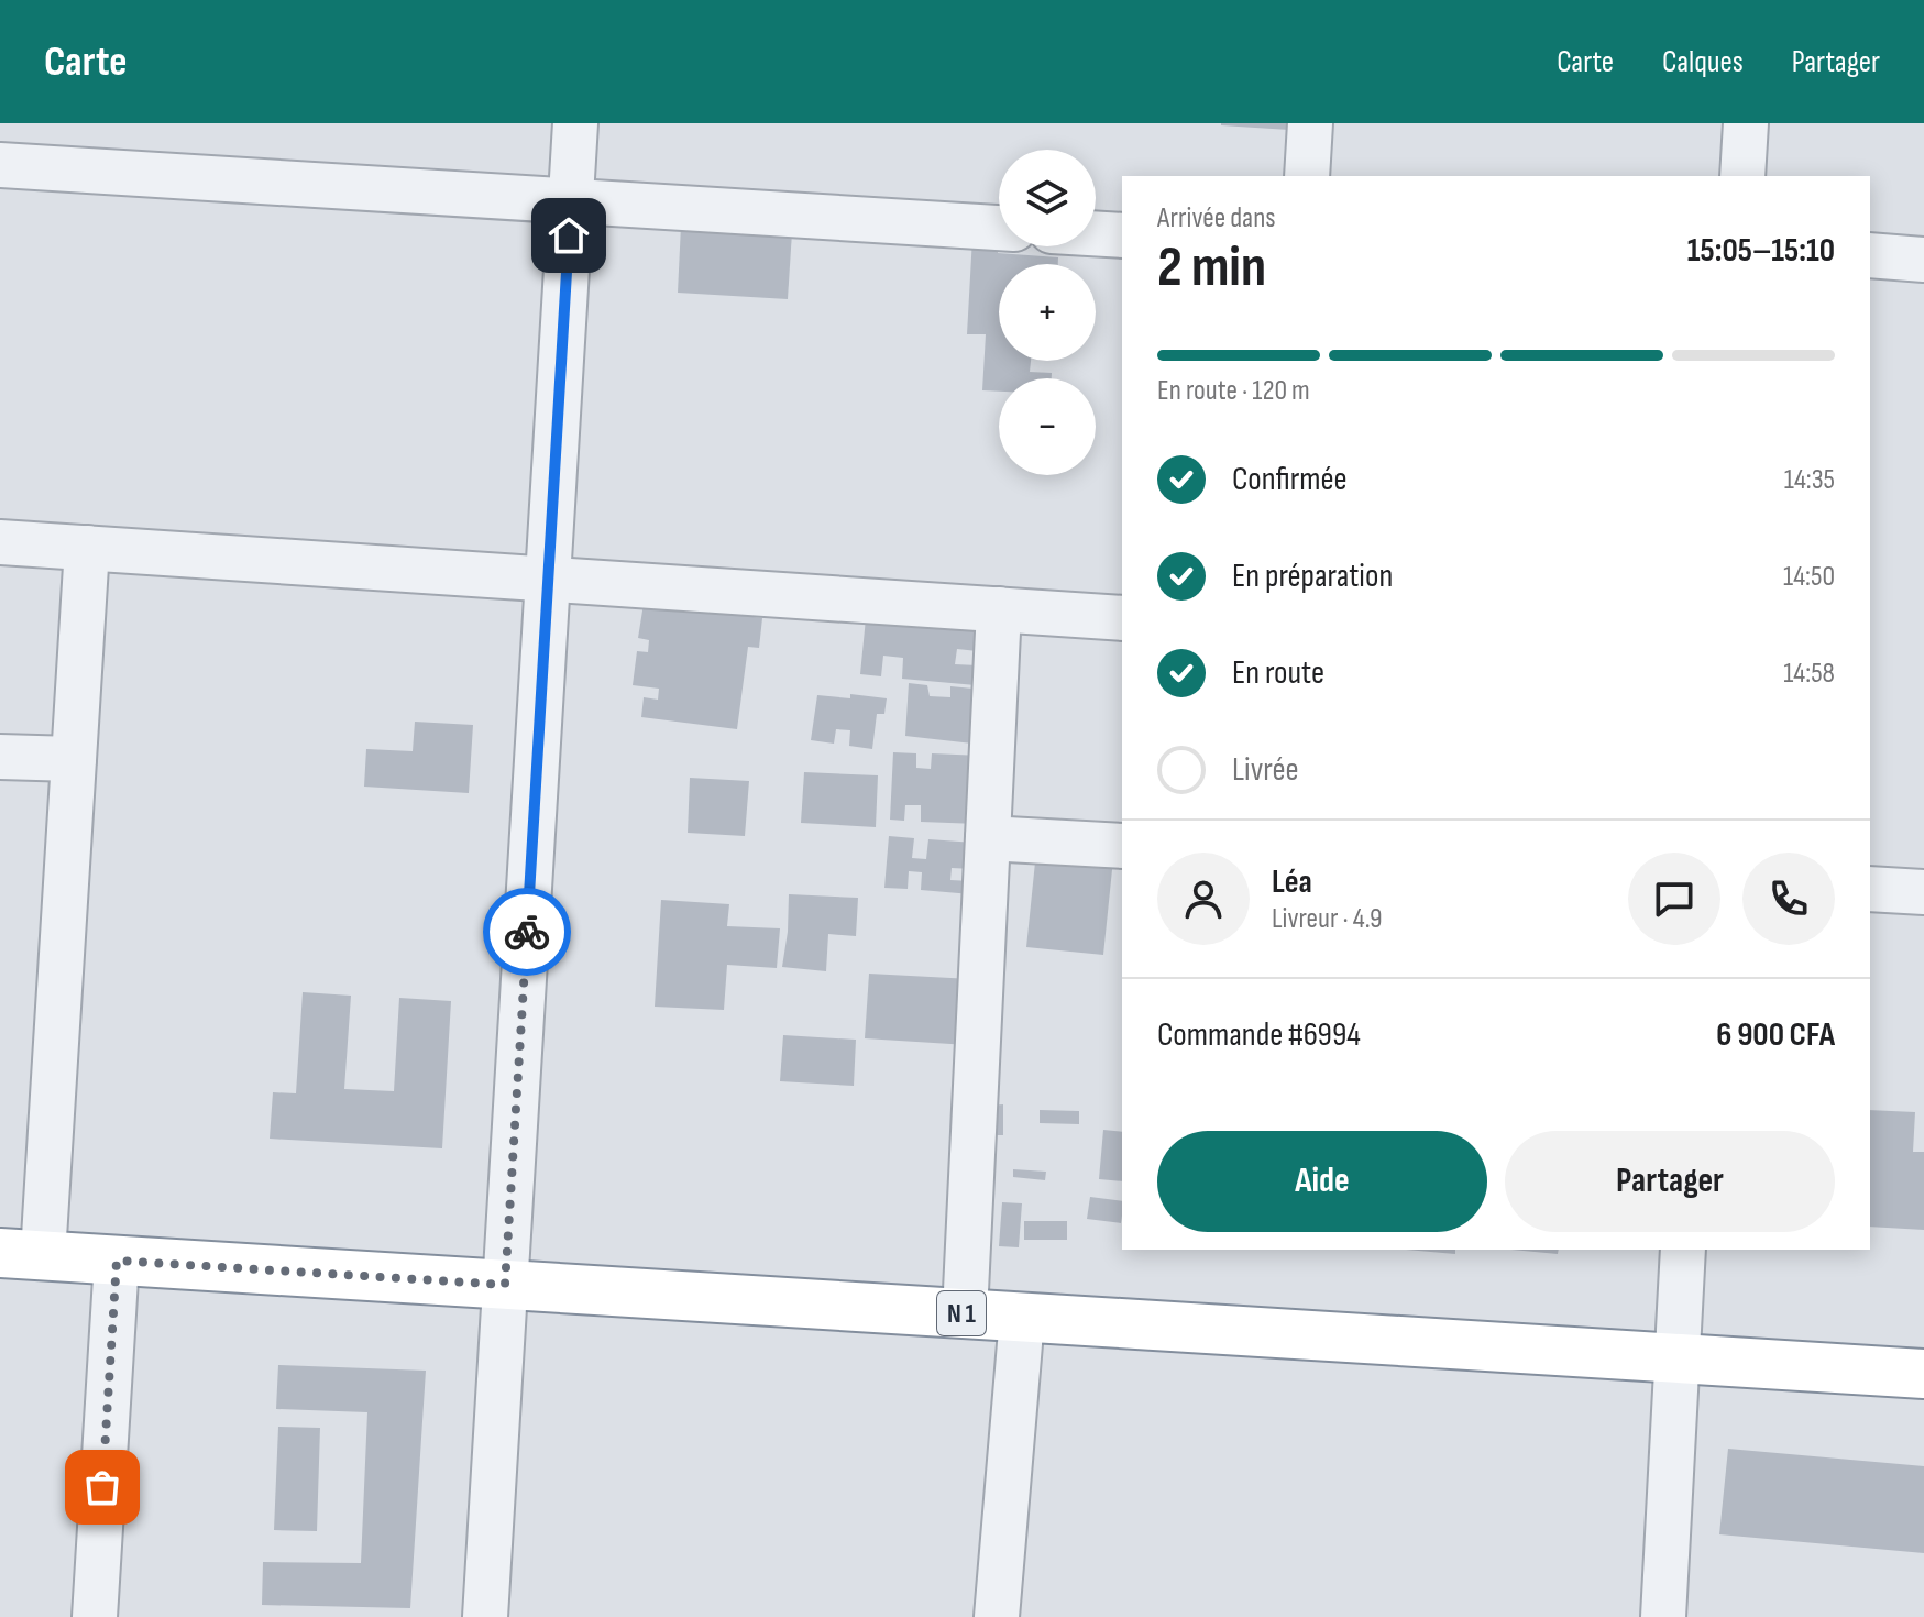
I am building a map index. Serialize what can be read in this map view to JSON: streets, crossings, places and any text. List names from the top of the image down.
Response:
{
  "streets": {
    "highway": ["N 1"]
  },
  "page": {
    "header": "Carte",
    "nav": ["Carte", "Calques", "Partager"],
    "map_buttons": ["+", "−"],
    "heading": ["2 min", "Arrivée dans", "15:05–15:10"],
    "panel": [
      "Léa",
      "Livreur · 4.9",
      "Commande #6994",
      "6 900 CFA"
    ],
    "bar": "En route · 120 m",
    "list": [
      ["Confirmée", "14:35"],
      ["En préparation", "14:50"],
      ["En route", "14:58"],
      "Livrée"
    ],
    "buttons": ["Aide", "Partager"]
  }
}
